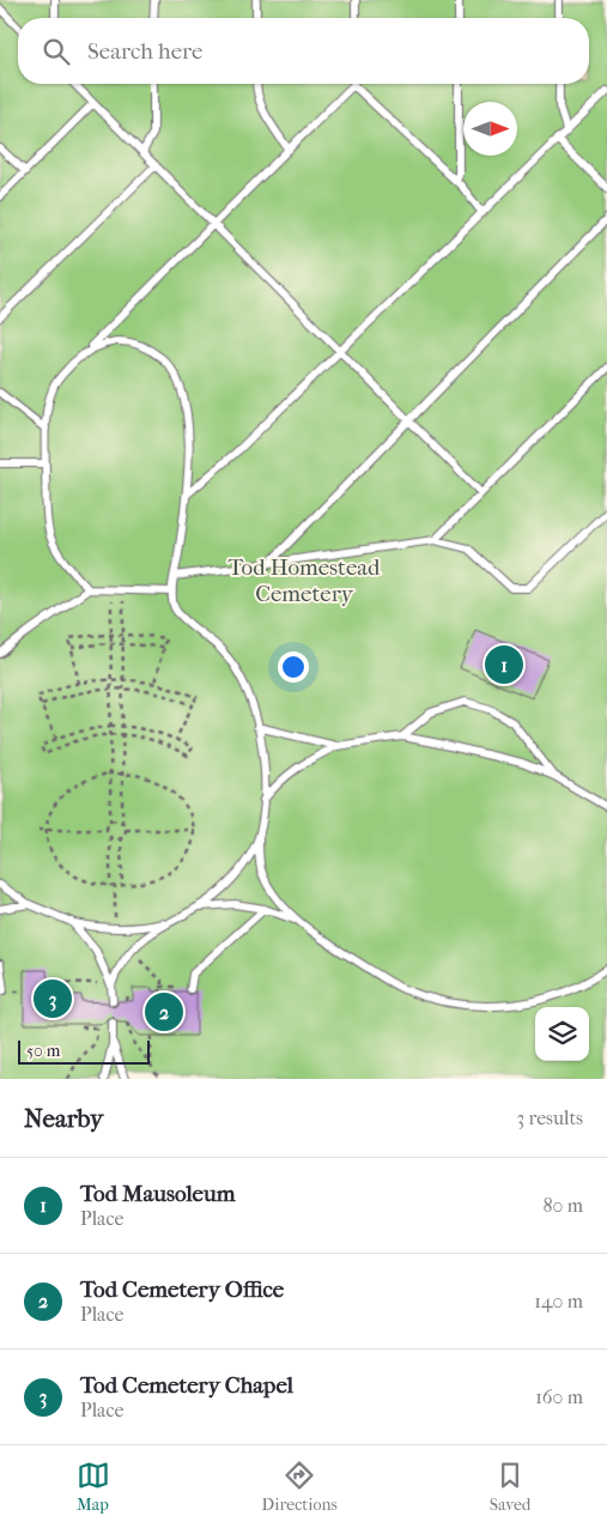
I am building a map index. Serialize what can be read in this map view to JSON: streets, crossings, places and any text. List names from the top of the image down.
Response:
{
  "parks": ["Tod Homestead Cemetery"],
  "scale_bar": "50 m",
  "north": "right",
  "page": {
    "search": "Search here",
    "pins": ["1", "3", "2"],
    "scale": "50 m",
    "heading": ["Nearby", "3 results"],
    "list": [
      {
        "mark": "1",
        "name": "Tod Mausoleum",
        "note": "Place",
        "value": "80 m"
      },
      {
        "mark": "2",
        "name": "Tod Cemetery Office",
        "note": "Place",
        "value": "140 m"
      },
      {
        "mark": "3",
        "name": "Tod Cemetery Chapel",
        "note": "Place",
        "value": "160 m"
      }
    ],
    "nav": ["Map", "Directions", "Saved"]
  }
}
